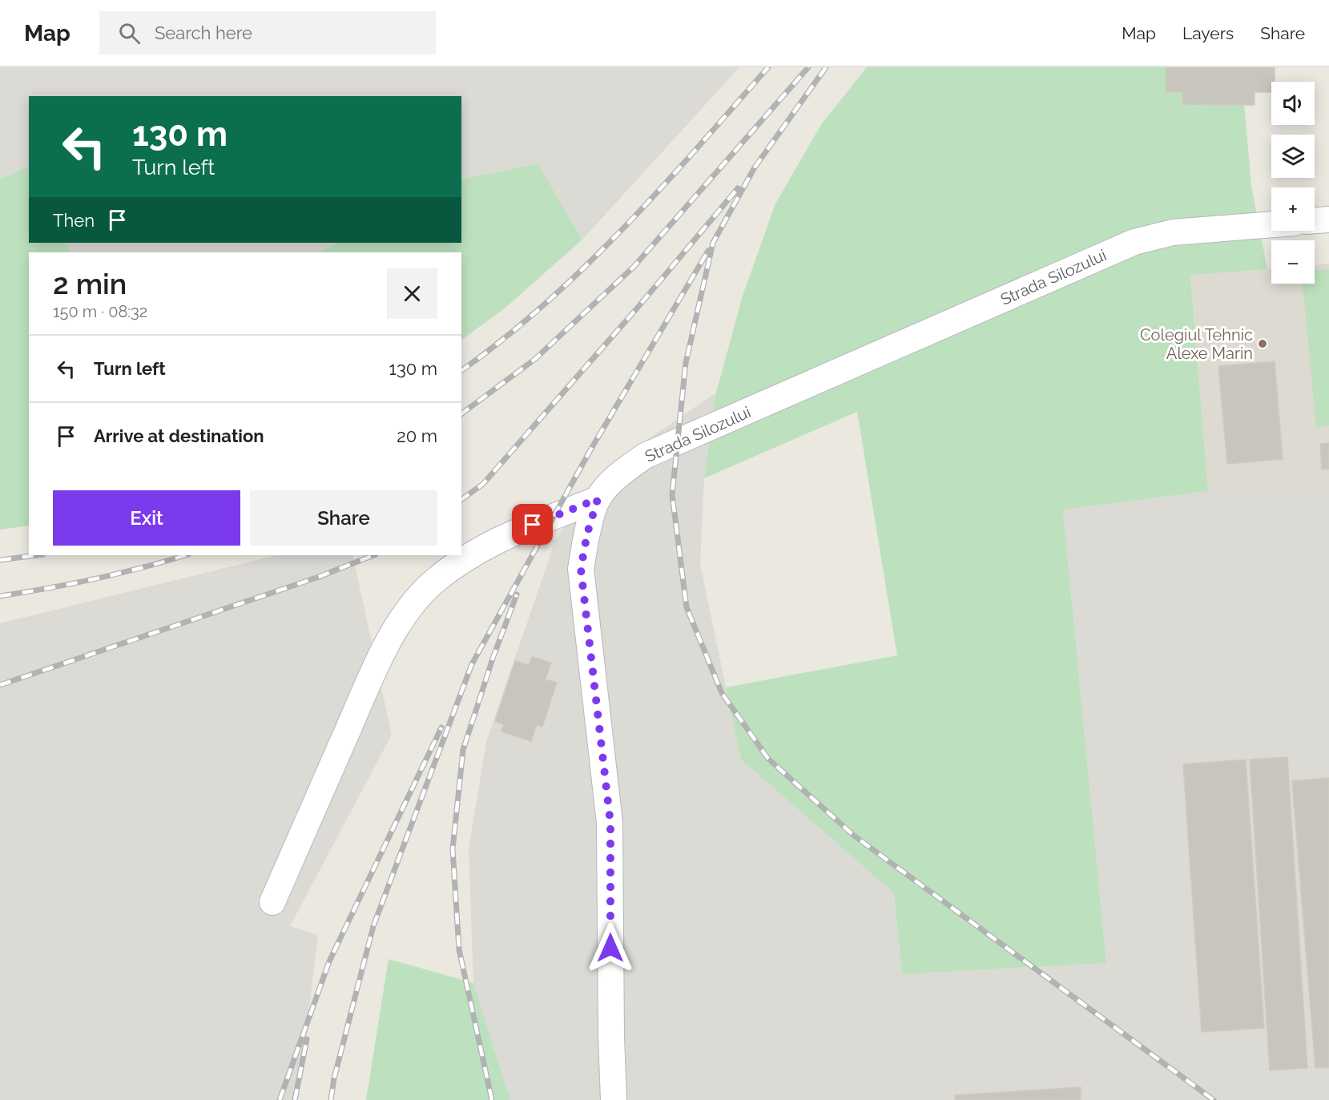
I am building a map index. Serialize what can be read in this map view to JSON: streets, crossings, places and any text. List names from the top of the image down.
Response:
{
  "streets": {
    "street": ["Strada Silozului"]
  },
  "places": ["Colegiul Tehnic Alexe Marin"],
  "page": {
    "header": "Map",
    "search": "Search here",
    "nav": ["Map", "Layers", "Share"],
    "map_buttons": ["+", "−"],
    "turn": ["130 m", "Turn left"],
    "then": "Then",
    "heading": ["2 min", "150 m · 08:32"],
    "list": [
      {
        "name": "Turn left",
        "value": "130 m"
      },
      {
        "name": "Arrive at destination",
        "value": "20 m"
      }
    ],
    "buttons": ["Exit", "Share"]
  }
}
